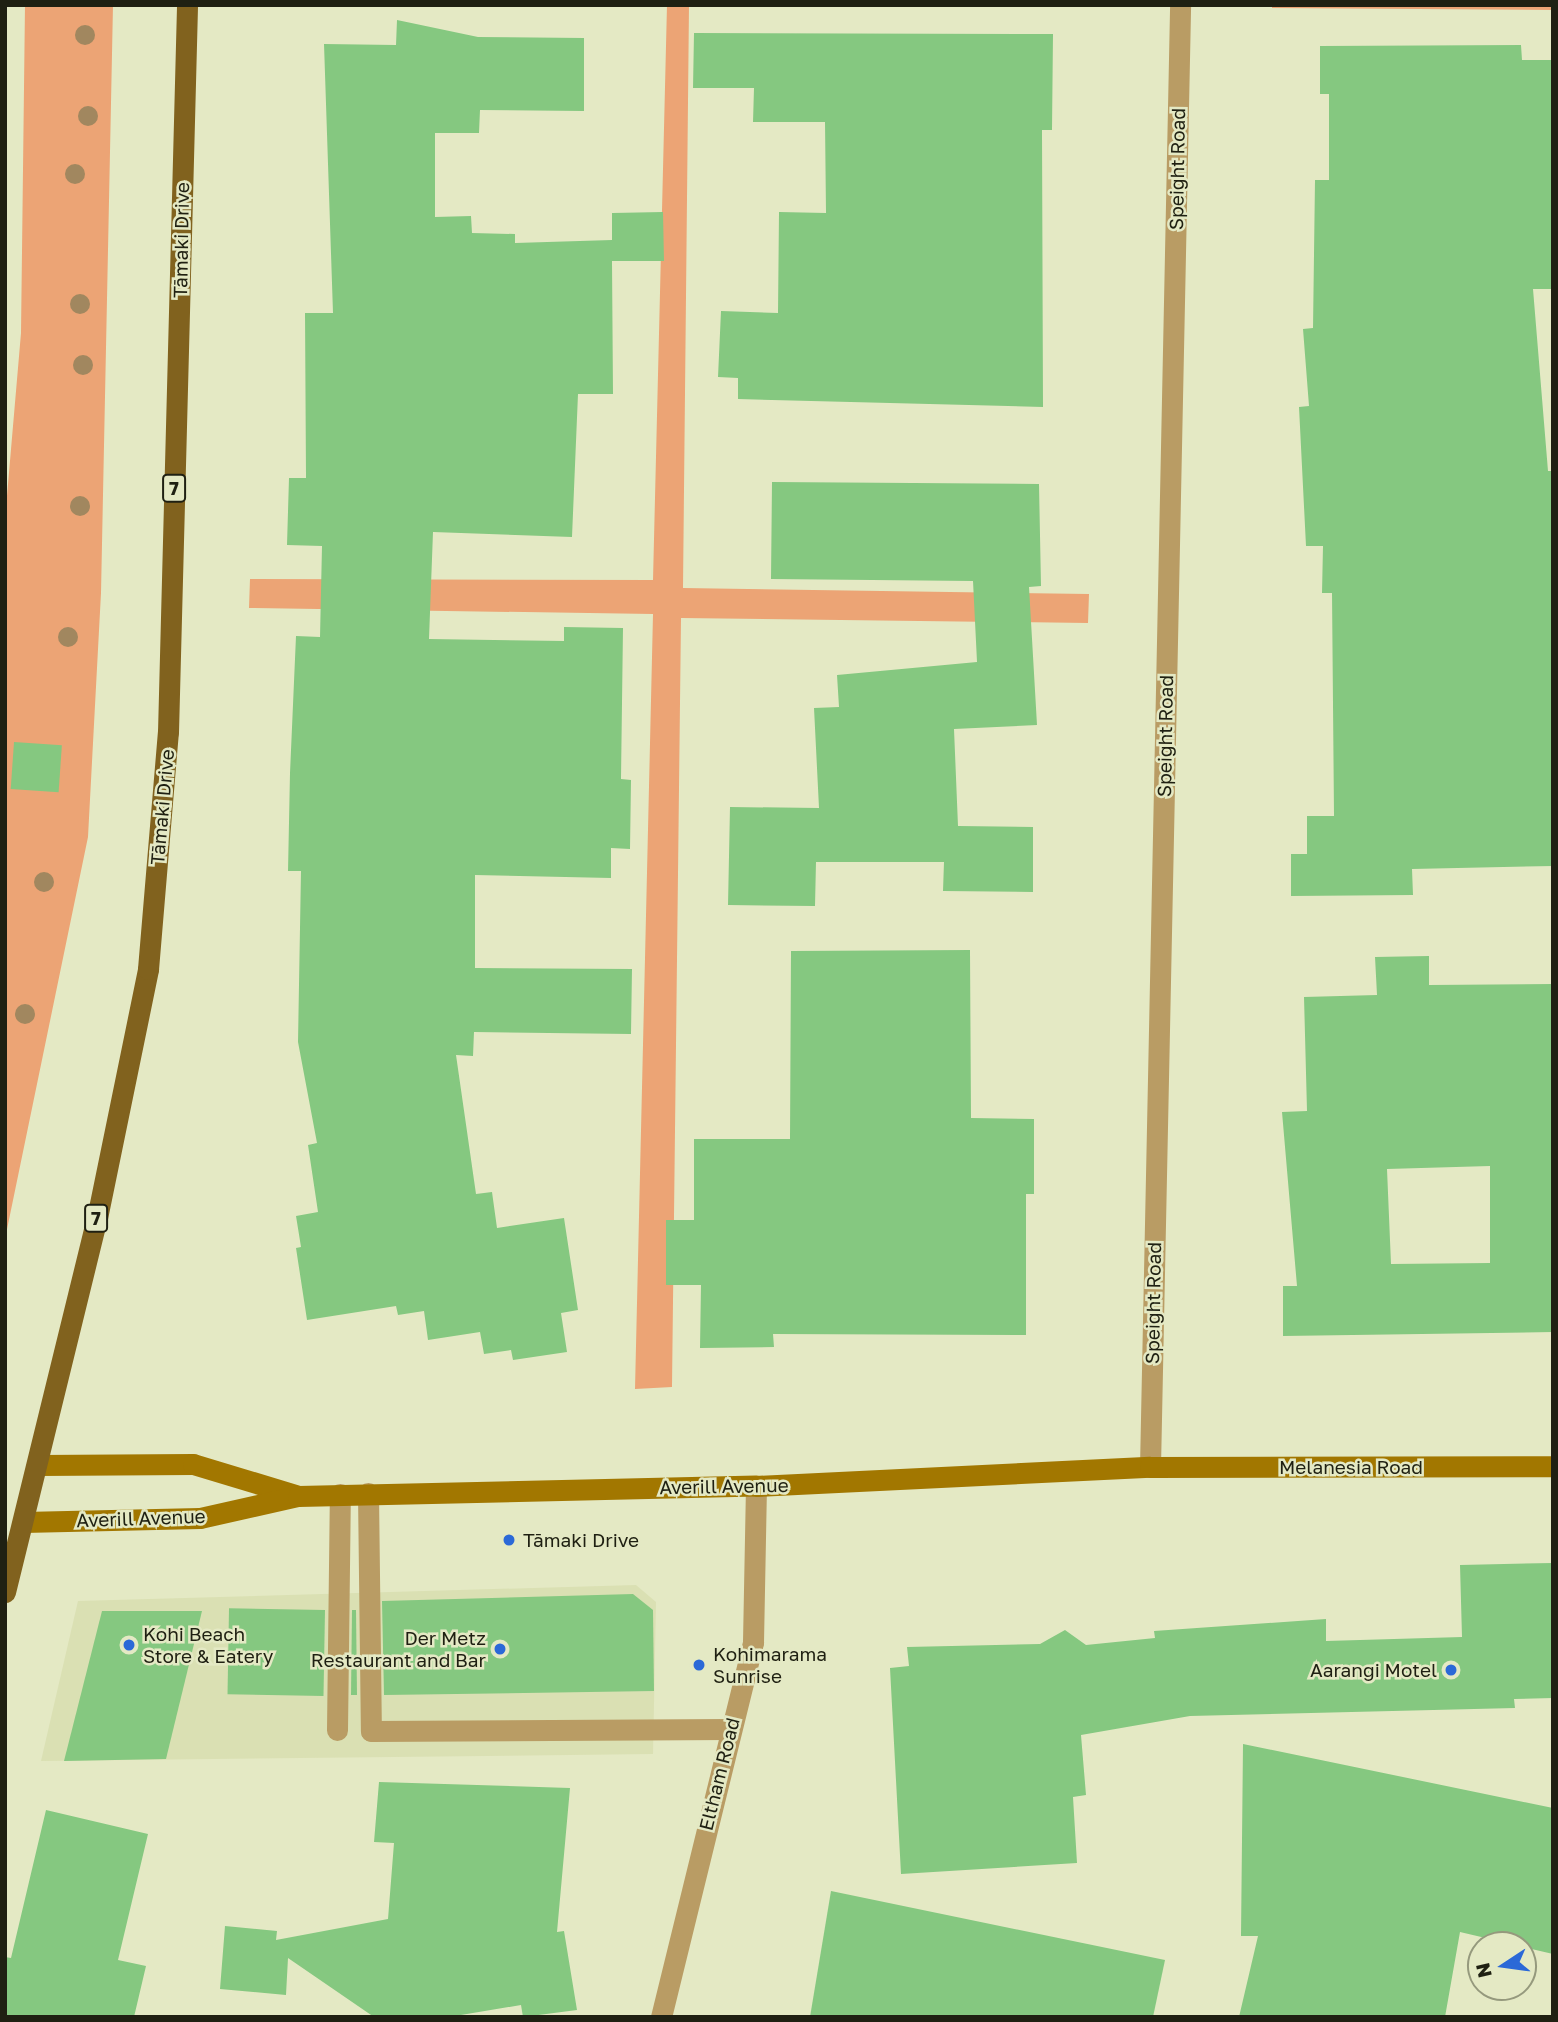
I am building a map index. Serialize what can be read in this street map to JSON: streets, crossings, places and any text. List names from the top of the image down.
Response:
{
  "streets": {
    "main road": ["Tāmaki Drive", "7"],
    "street": [
      "Speight Road",
      "Melanesia Road",
      "Averill Avenue",
      "Eltham Road"
    ]
  },
  "crossings": [
    ["Speight Road", "Melanesia Road"],
    ["Speight Road", "Averill Avenue"],
    ["Tāmaki Drive", "Averill Avenue"],
    ["Melanesia Road", "Averill Avenue"],
    ["Averill Avenue", "Eltham Road"]
  ],
  "places": [
    "Tāmaki Drive",
    "Kohi Beach Store & Eatery",
    "Der Metz Restaurant and Bar",
    "Kohimarama Sunrise",
    "Aarangi Motel"
  ],
  "north": "left"
}
